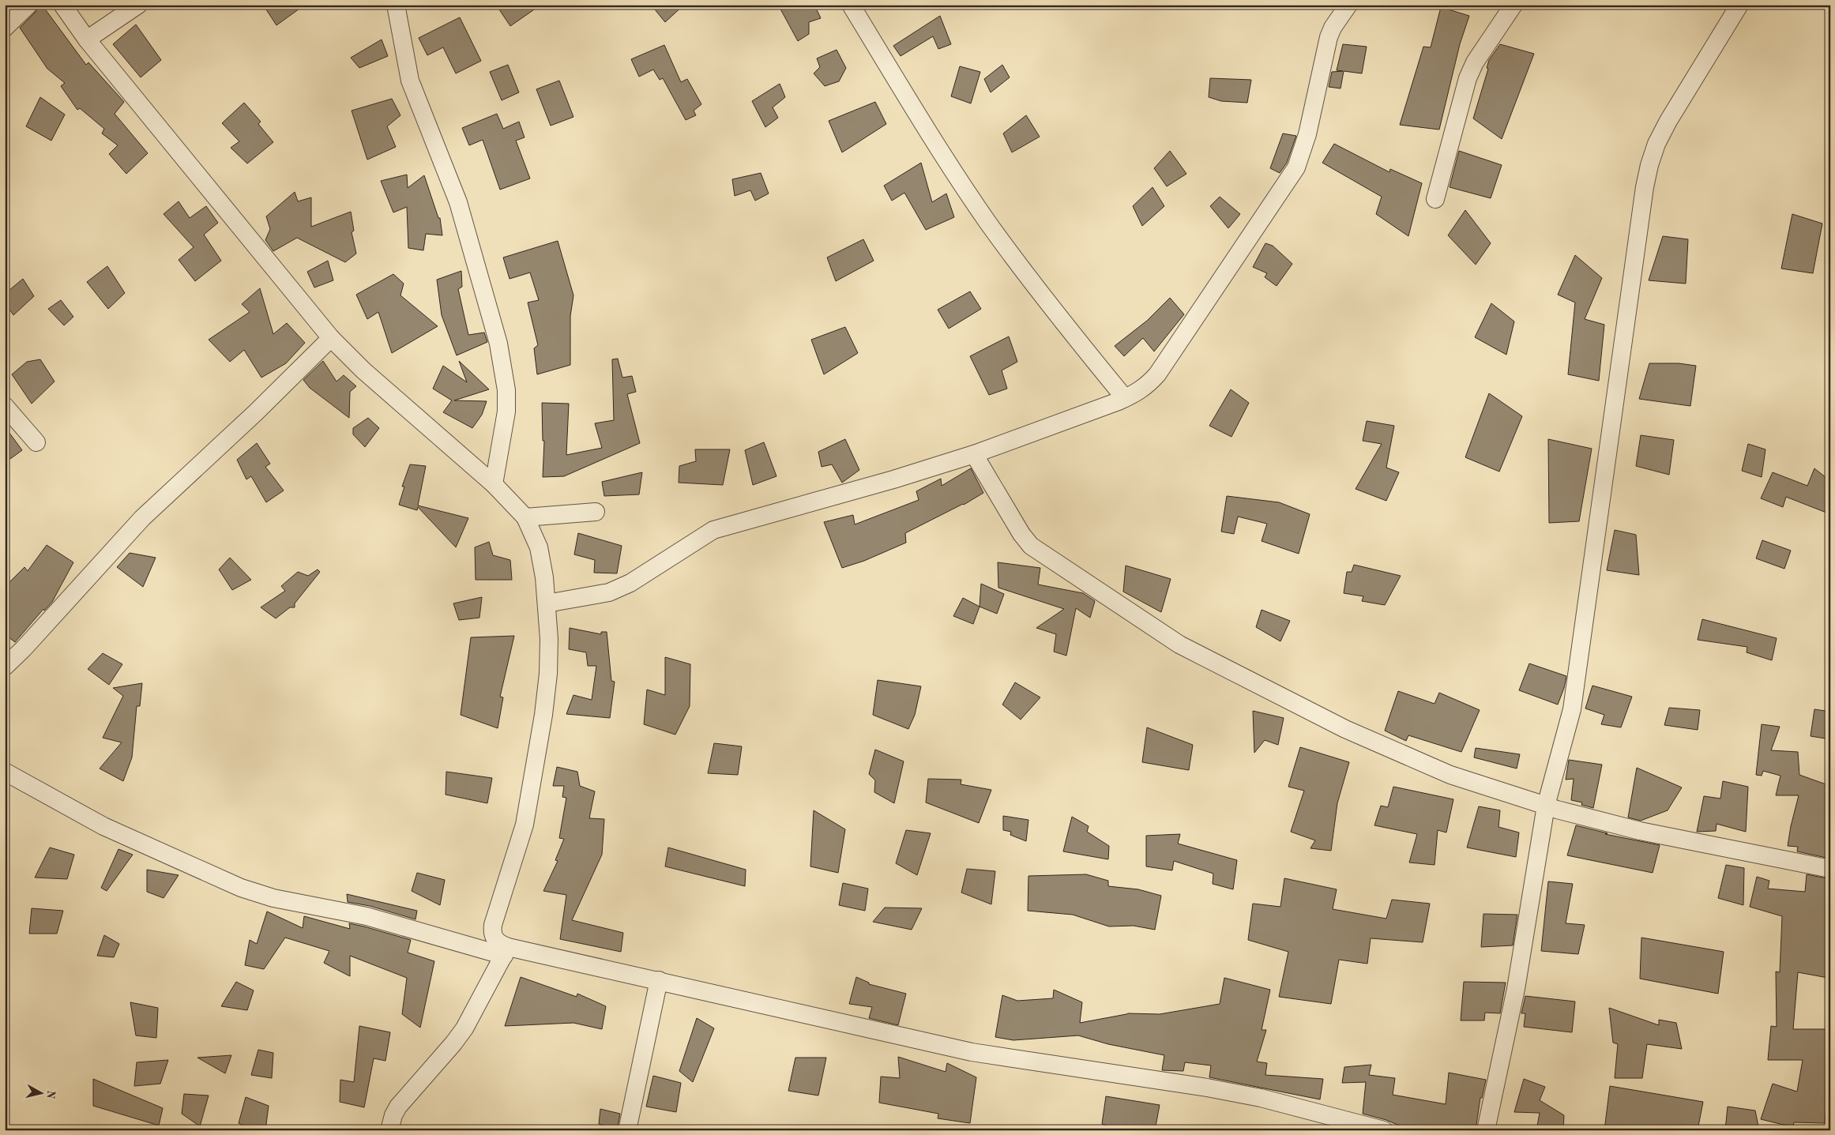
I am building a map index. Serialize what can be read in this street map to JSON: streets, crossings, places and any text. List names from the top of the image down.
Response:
{
  "north": "right"
}
